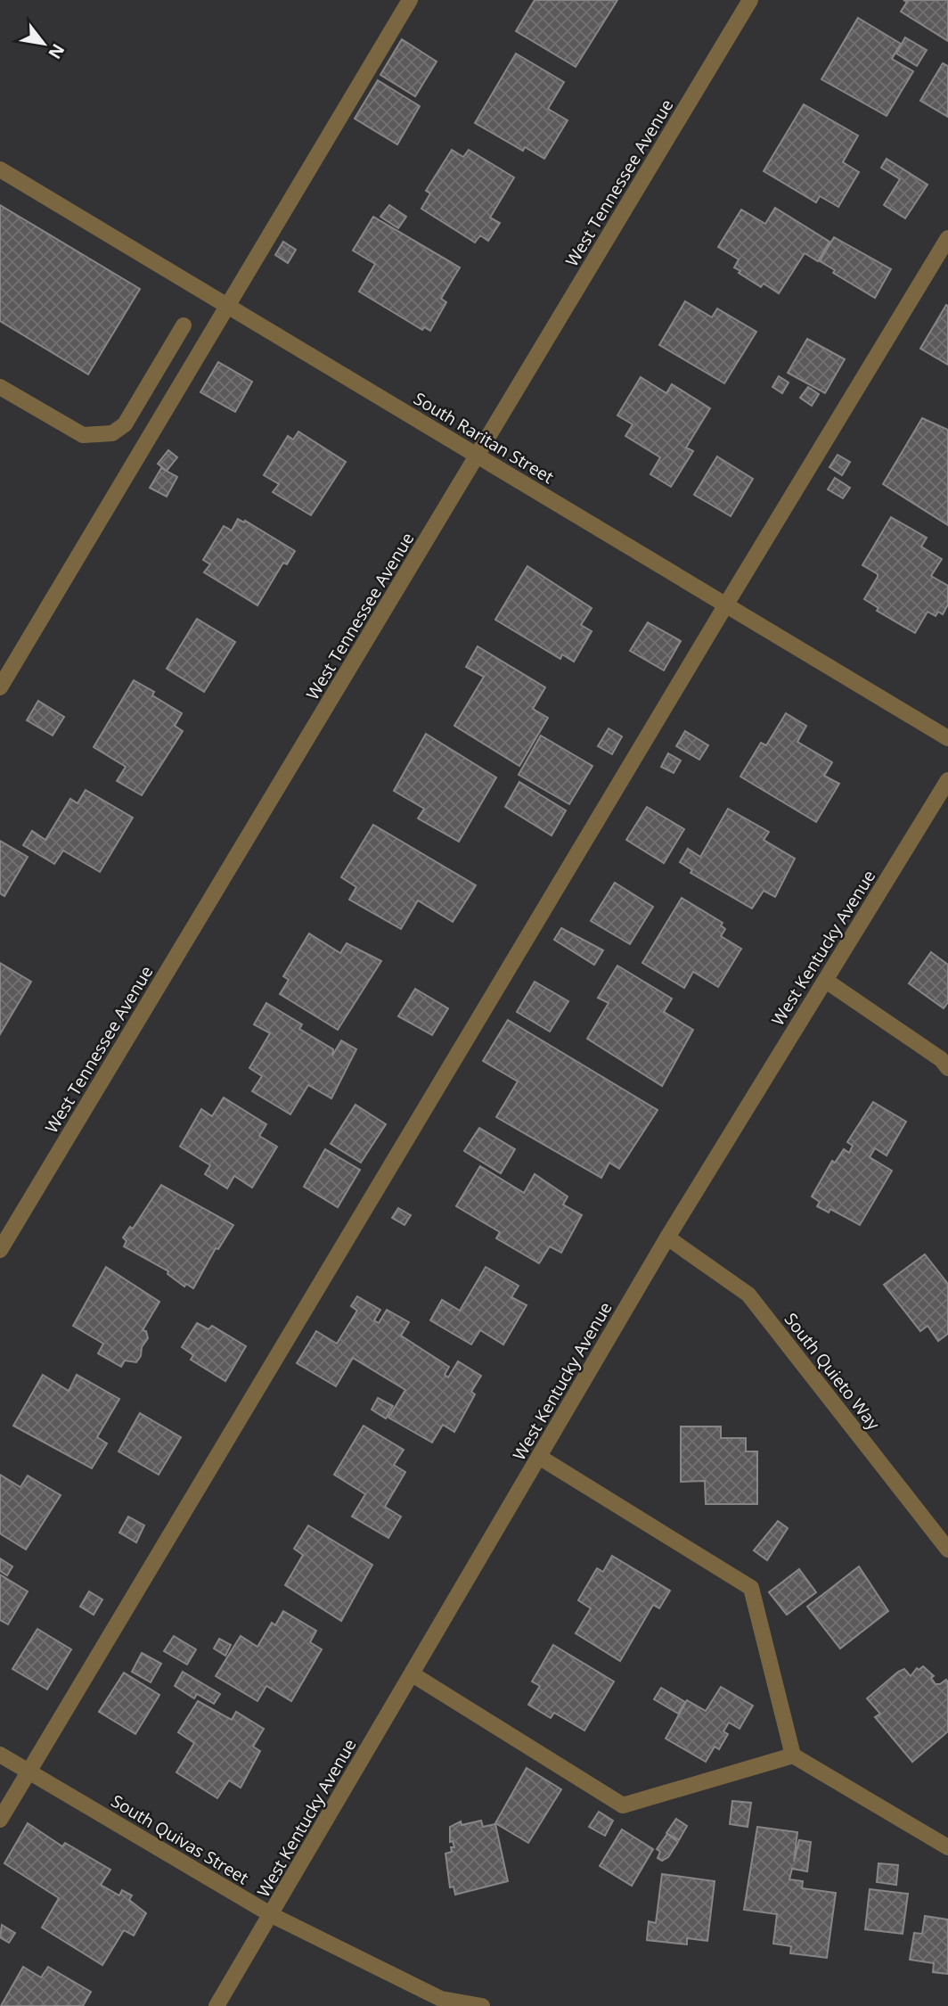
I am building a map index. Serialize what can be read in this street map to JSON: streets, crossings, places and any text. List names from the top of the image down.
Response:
{
  "streets": {
    "street": [
      "West Tennessee Avenue",
      "South Raritan Street",
      "West Kentucky Avenue",
      "South Quieto Way",
      "South Quivas Street"
    ]
  },
  "crossings": [
    ["West Tennessee Avenue", "South Raritan Street"],
    ["West Kentucky Avenue", "South Quieto Way"],
    ["West Kentucky Avenue", "South Quivas Street"]
  ],
  "north": "bottom right"
}
